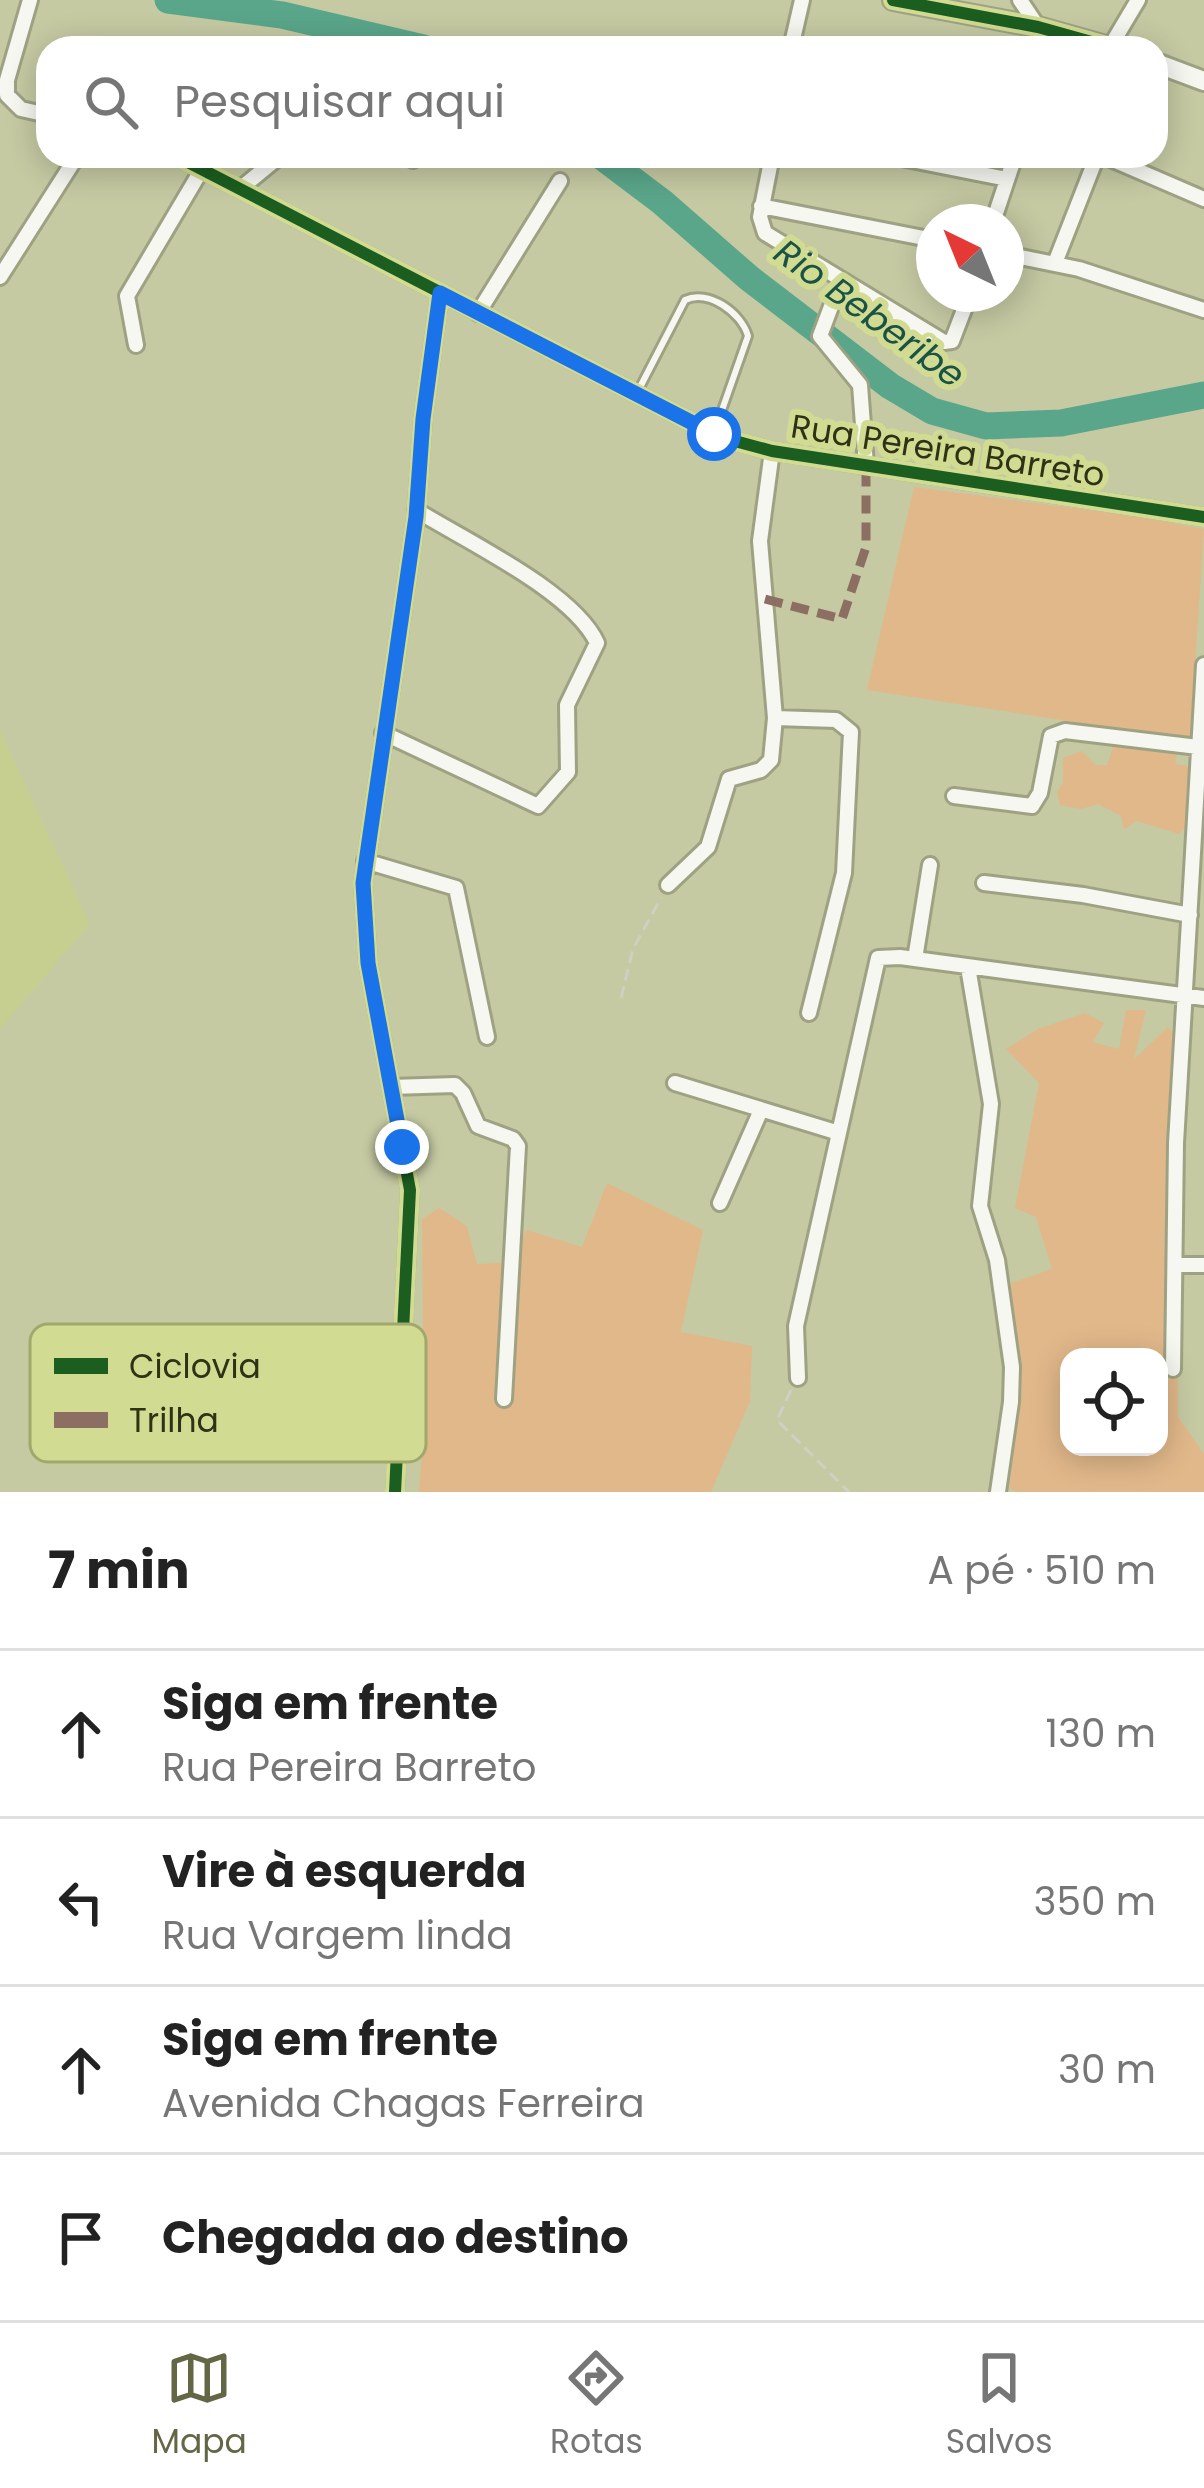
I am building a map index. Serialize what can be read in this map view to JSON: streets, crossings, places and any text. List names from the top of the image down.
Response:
{
  "streets": {
    "street": ["Rua Pereira Barreto"]
  },
  "water": ["Rio Beberibe"],
  "legend": ["Ciclovia", "Trilha"],
  "north": "top left",
  "page": {
    "search": "Pesquisar aqui",
    "heading": ["7 min", "A pé · 510 m"],
    "list": [
      ["Siga em frente", "Rua Pereira Barreto", "130 m"],
      ["Vire à esquerda", "Rua Vargem linda", "350 m"],
      ["Siga em frente", "Avenida Chagas Ferreira", "30 m"],
      "Chegada ao destino"
    ],
    "nav": ["Mapa", "Rotas", "Salvos"]
  }
}
